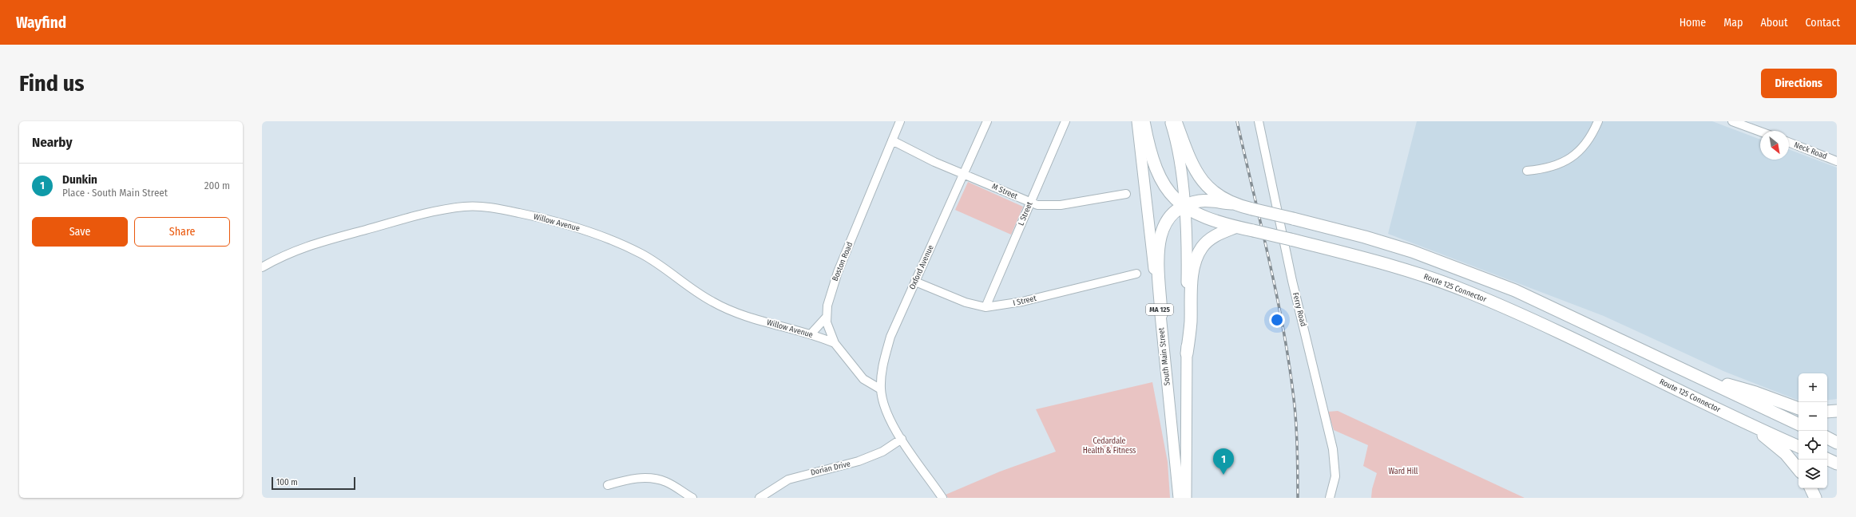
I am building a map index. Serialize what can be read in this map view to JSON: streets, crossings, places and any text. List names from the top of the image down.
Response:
{
  "streets": {
    "highway": ["Route 125 Connector"],
    "main road": ["MA 125", "South Main Street"],
    "street": [
      "Neck Road",
      "M Street",
      "L Street",
      "Willow Avenue",
      "Boston Road",
      "Oxford Avenue",
      "I Street",
      "Ferry Road",
      "Dorian Drive"
    ]
  },
  "crossings": [
    ["M Street", "L Street"],
    ["M Street", "Boston Road"],
    ["M Street", "Oxford Avenue"],
    ["L Street", "I Street"],
    ["Willow Avenue", "Boston Road"],
    ["Boston Road", "Oxford Avenue"],
    ["Oxford Avenue", "I Street"],
    ["Oxford Avenue", "Dorian Drive"]
  ],
  "parks": ["Cedardale Health & Fitness", "Ward Hill"],
  "scale_bar": "100 m",
  "north": "bottom right",
  "page": {
    "header": "Wayfind",
    "nav": [
      "Home",
      "Map",
      "About",
      "Contact"
    ],
    "buttons": [
      "Directions",
      ["Save", "Share"]
    ],
    "title": "Find us",
    "heading": "Nearby",
    "list": [
      {
        "mark": "1",
        "name": "Dunkin",
        "note": "Place · South Main Street",
        "value": "200 m"
      }
    ],
    "map_buttons": ["+", "−"],
    "pins": "1",
    "scale": "100 m"
  }
}
